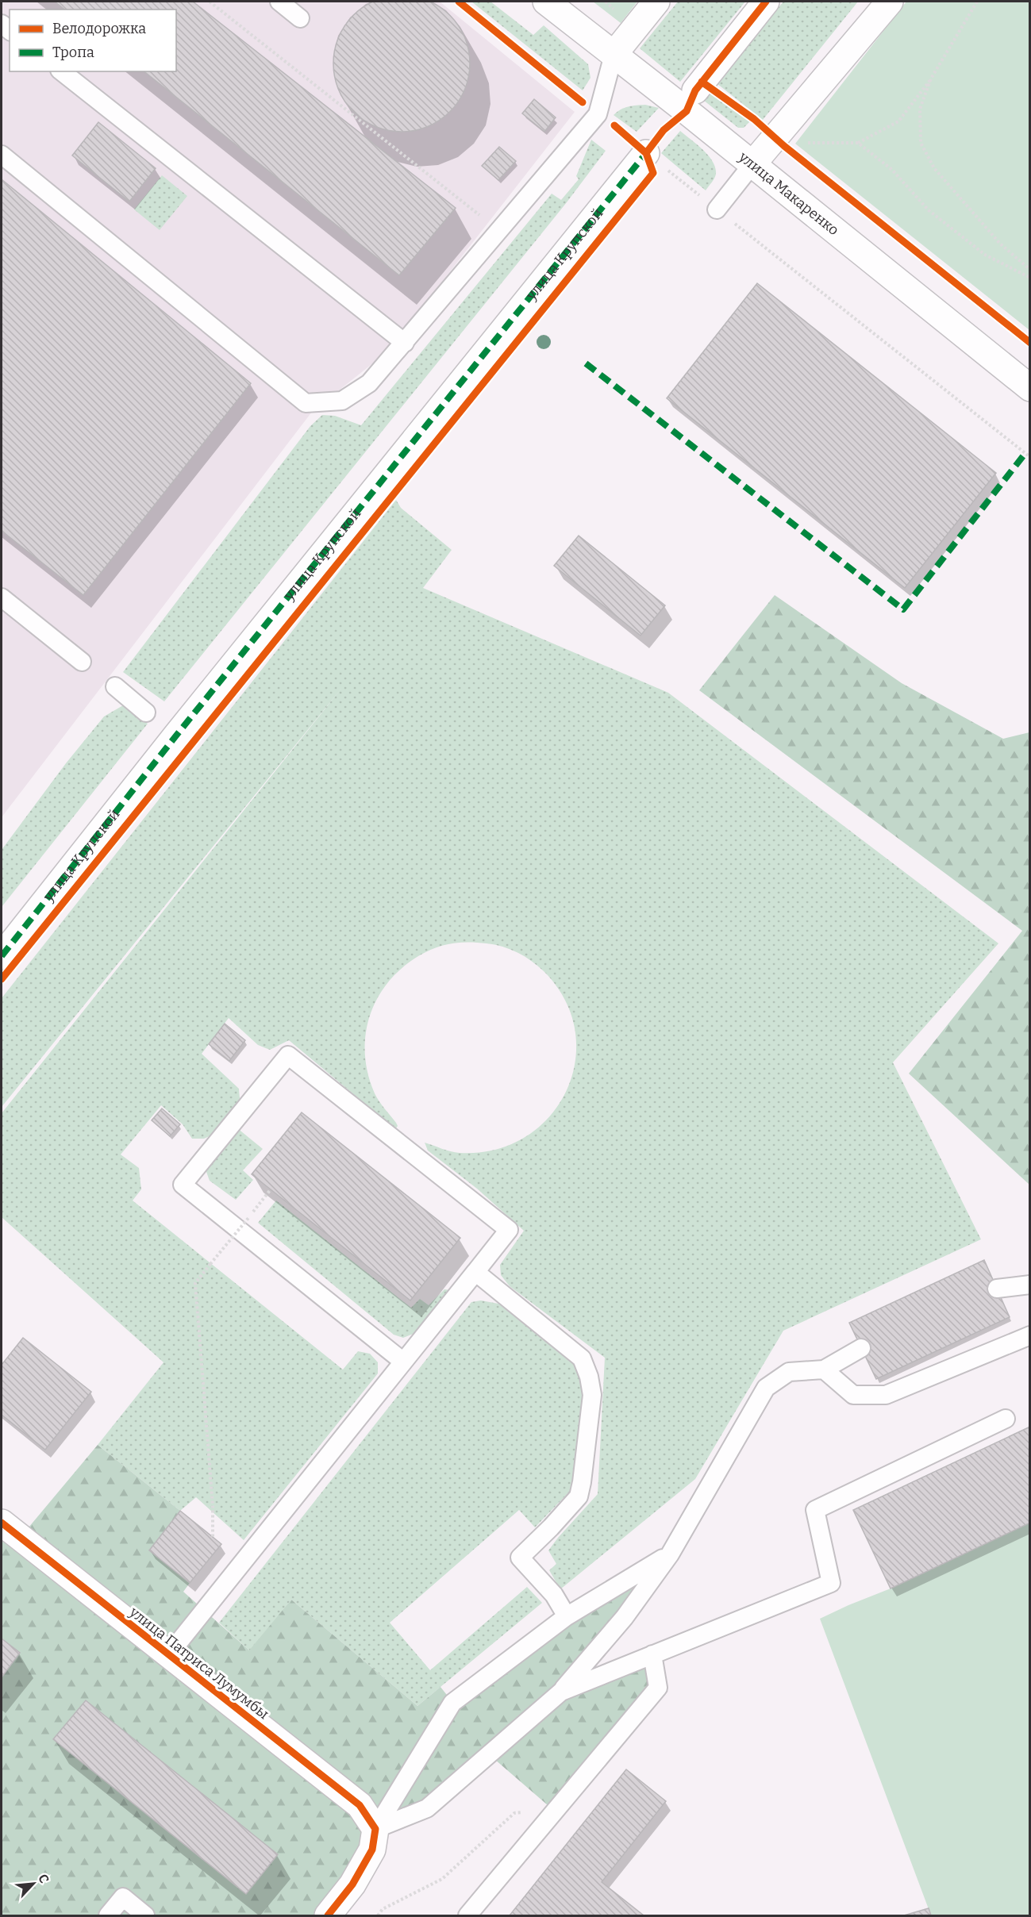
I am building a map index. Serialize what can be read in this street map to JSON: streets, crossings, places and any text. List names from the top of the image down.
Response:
{
  "streets": {
    "street": ["улица Макаренко", "улица Крупской", "улица Патриса Лумумбы"]
  },
  "legend": ["Велодорожка", "Тропа"],
  "north": "top right"
}
